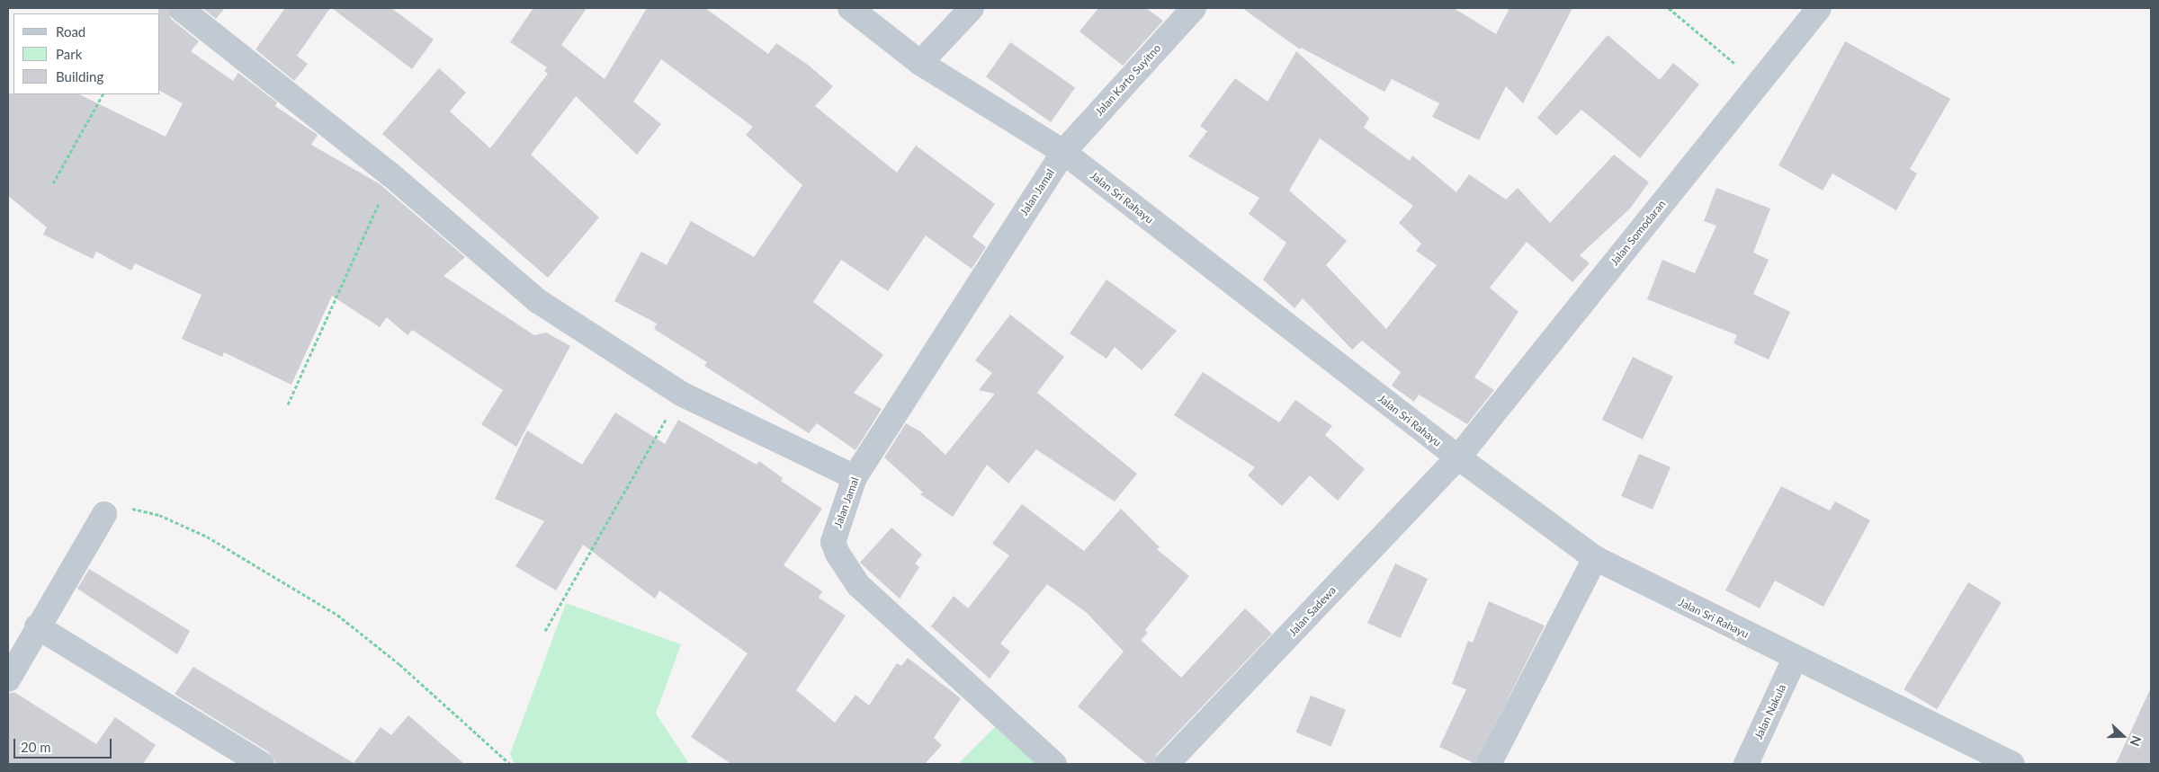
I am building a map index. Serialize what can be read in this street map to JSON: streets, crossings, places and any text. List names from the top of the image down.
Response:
{
  "streets": {
    "street": [
      "Jalan Karto Suyitno",
      "Jalan Jamal",
      "Jalan Sri Rahayu",
      "Jalan Somodaran",
      "Jalan Sadewa",
      "Jalan Nakula"
    ]
  },
  "crossings": [
    ["Jalan Karto Suyitno", "Jalan Jamal"],
    ["Jalan Karto Suyitno", "Jalan Sri Rahayu"],
    ["Jalan Jamal", "Jalan Sri Rahayu"],
    ["Jalan Sri Rahayu", "Jalan Somodaran"],
    ["Jalan Sri Rahayu", "Jalan Sadewa"],
    ["Jalan Sri Rahayu", "Jalan Nakula"],
    ["Jalan Somodaran", "Jalan Sadewa"]
  ],
  "legend": ["Road", "Park", "Building"],
  "scale_bar": "20 m",
  "north": "right"
}
